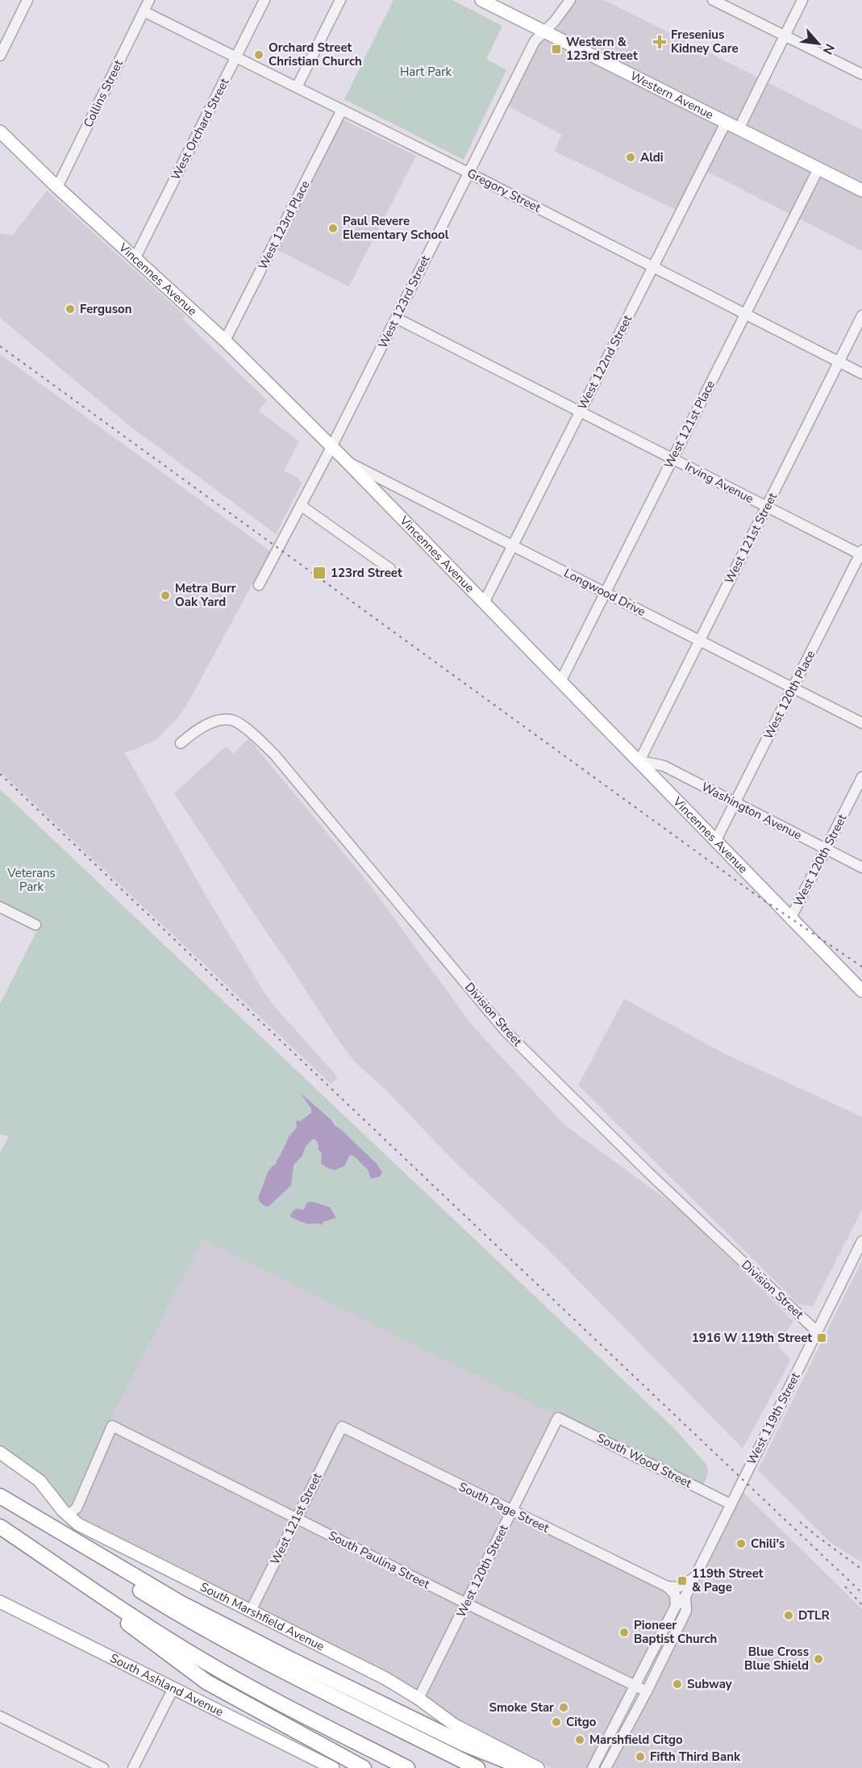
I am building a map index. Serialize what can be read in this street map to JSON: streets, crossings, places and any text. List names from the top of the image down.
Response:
{
  "streets": {
    "main road": [
      "Western Avenue",
      "Vincennes Avenue",
      "South Marshfield Avenue",
      "South Ashland Avenue"
    ],
    "street": [
      "Collins Street",
      "West Orchard Street",
      "Gregory Street",
      "West 123rd Place",
      "West 123rd Street",
      "West 122nd Street",
      "West 121st Place",
      "Irving Avenue",
      "West 121st Street",
      "Longwood Drive",
      "West 120th Place",
      "Washington Avenue",
      "West 120th Street",
      "Division Street",
      "West 119th Street",
      "South Wood Street",
      "South Page Street",
      "South Paulina Street"
    ]
  },
  "crossings": [
    ["Collins Street", "Gregory Street"],
    ["Collins Street", "Vincennes Avenue"],
    ["Western Avenue", "West 123rd Street"],
    ["Western Avenue", "West 122nd Street"],
    ["Western Avenue", "West 121st Place"],
    ["West Orchard Street", "Gregory Street"],
    ["West Orchard Street", "Vincennes Avenue"],
    ["Gregory Street", "West 123rd Place"],
    ["Gregory Street", "West 123rd Street"],
    ["Gregory Street", "West 122nd Street"],
    ["Gregory Street", "West 121st Place"],
    ["Gregory Street", "West 121st Street"],
    ["West 123rd Place", "Vincennes Avenue"],
    ["Vincennes Avenue", "West 123rd Street"],
    ["Vincennes Avenue", "West 122nd Street"],
    ["Vincennes Avenue", "West 121st Place"],
    ["Vincennes Avenue", "West 121st Street"],
    ["Vincennes Avenue", "Longwood Drive"],
    ["Vincennes Avenue", "West 120th Place"],
    ["Vincennes Avenue", "Washington Avenue"],
    ["Vincennes Avenue", "West 120th Street"],
    ["West 123rd Street", "Irving Avenue"],
    ["West 122nd Street", "Irving Avenue"],
    ["West 122nd Street", "Longwood Drive"],
    ["West 121st Place", "Irving Avenue"],
    ["West 121st Place", "Longwood Drive"],
    ["Irving Avenue", "West 121st Street"],
    ["Irving Avenue", "West 120th Place"],
    ["West 121st Street", "Longwood Drive"],
    ["West 121st Street", "Washington Avenue"],
    ["West 121st Street", "South Page Street"],
    ["West 121st Street", "South Paulina Street"],
    ["West 121st Street", "South Marshfield Avenue"],
    ["Longwood Drive", "West 120th Place"],
    ["West 120th Place", "Washington Avenue"],
    ["Washington Avenue", "West 120th Street"],
    ["West 120th Street", "South Wood Street"],
    ["West 120th Street", "South Page Street"],
    ["West 120th Street", "South Paulina Street"],
    ["West 120th Street", "South Marshfield Avenue"],
    ["Division Street", "West 119th Street"],
    ["West 119th Street", "South Wood Street"],
    ["West 119th Street", "South Paulina Street"],
    ["South Paulina Street", "South Marshfield Avenue"]
  ],
  "parks": ["Hart Park", "Veterans Park"],
  "places": {
    "health": ["Fresenius Kidney Care"],
    "transit": [
      "Western & 123rd Street",
      "123rd Street",
      "1916 W 119th Street",
      "119th Street & Page"
    ],
    "other": [
      "Orchard Street Christian Church",
      "Aldi",
      "Paul Revere Elementary School",
      "Ferguson",
      "Metra Burr Oak Yard",
      "Chili's",
      "DTLR",
      "Pioneer Baptist Church",
      "Blue Cross Blue Shield",
      "Subway",
      "Smoke Star",
      "Citgo",
      "Marshfield Citgo",
      "Fifth Third Bank"
    ]
  },
  "north": "bottom right"
}
